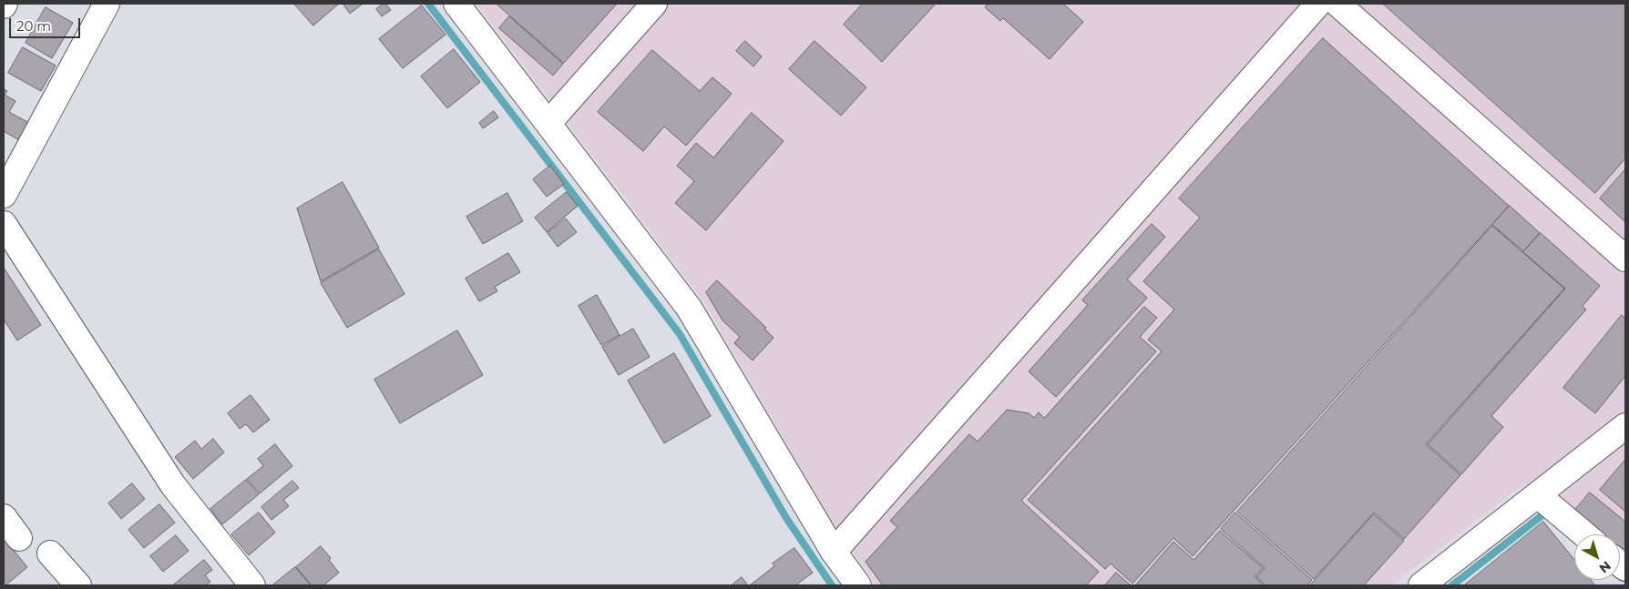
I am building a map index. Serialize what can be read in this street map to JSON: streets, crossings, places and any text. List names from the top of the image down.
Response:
{
  "scale_bar": "20 m",
  "north": "bottom right"
}
